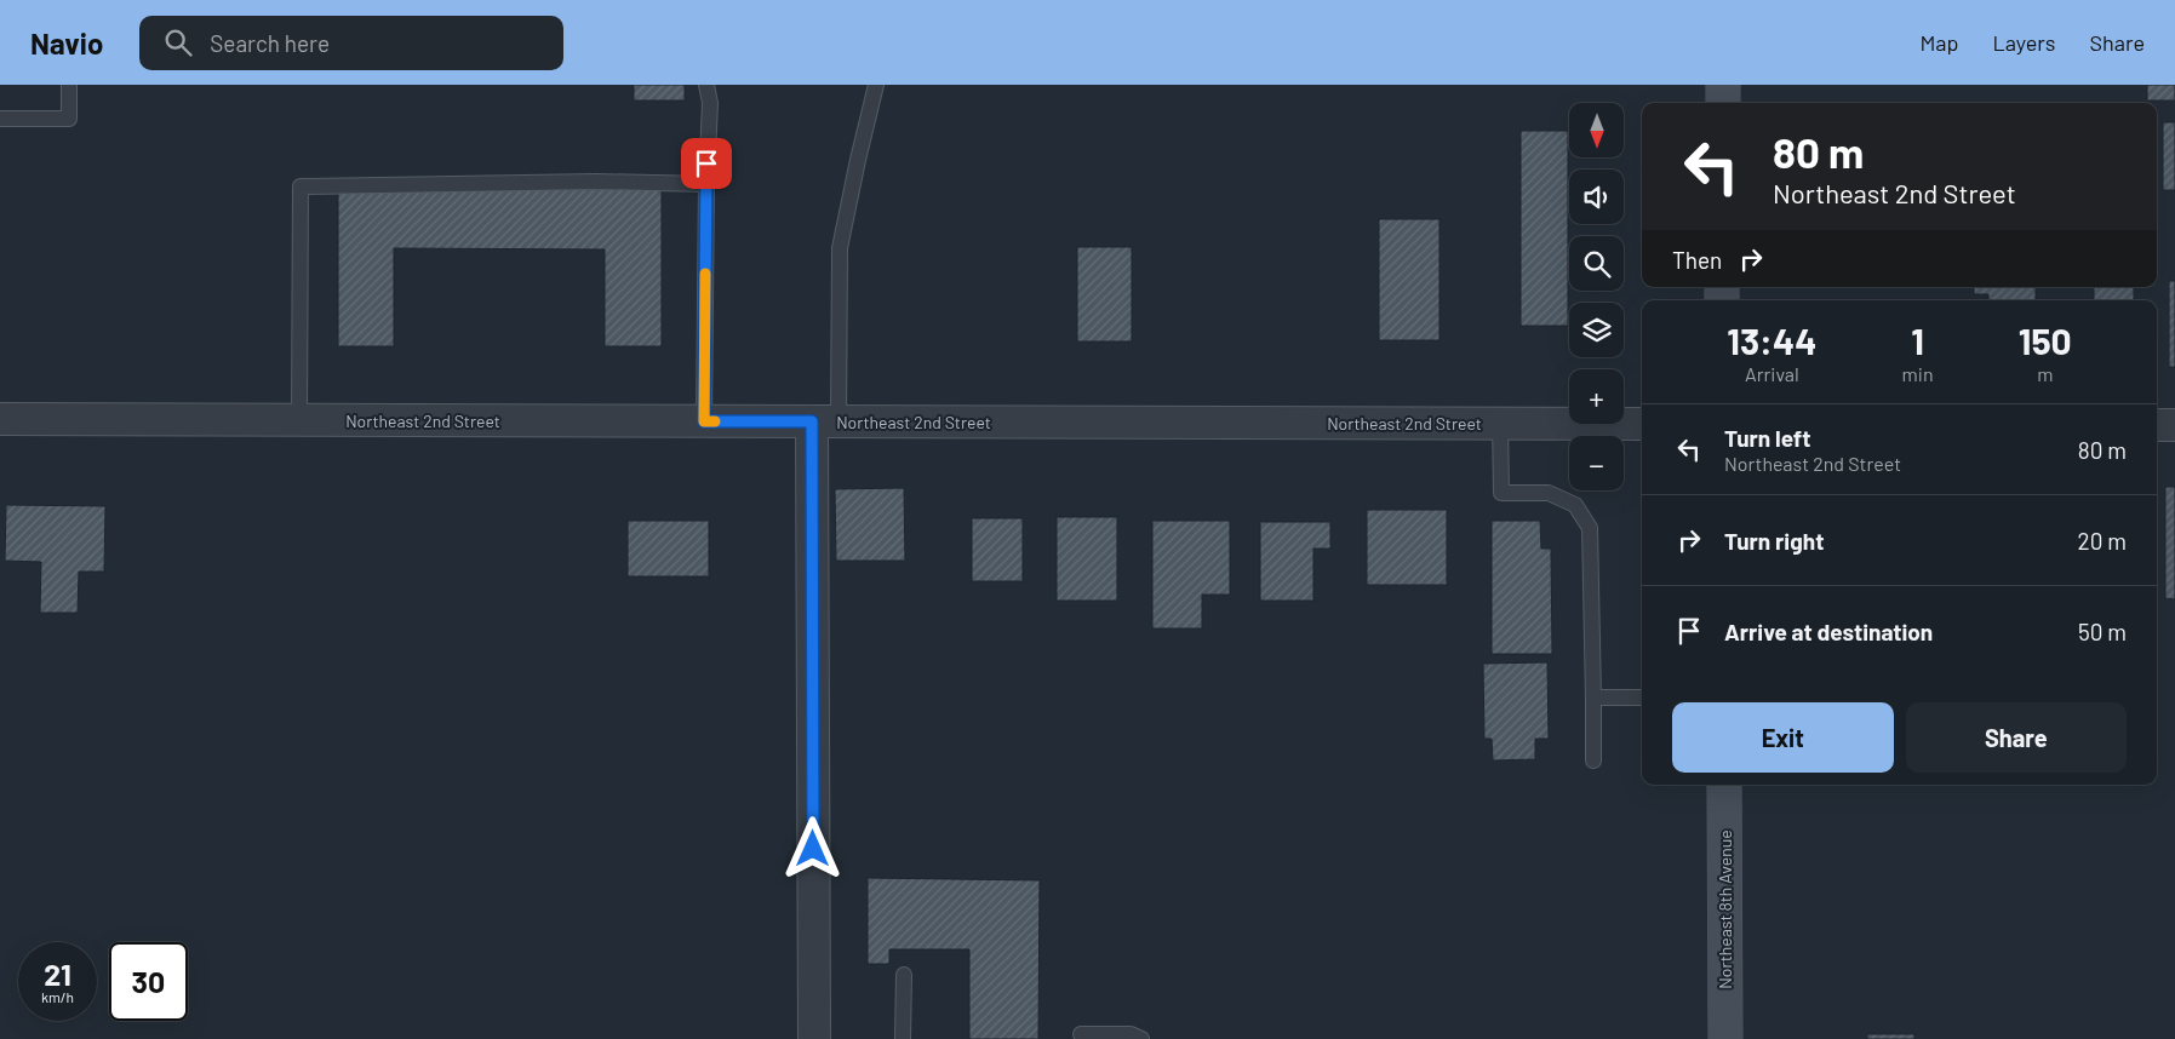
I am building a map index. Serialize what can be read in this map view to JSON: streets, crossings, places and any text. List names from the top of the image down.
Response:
{
  "streets": {
    "main road": ["Northeast 8th Avenue"],
    "street": ["Northeast 2nd Street"]
  },
  "north": "bottom",
  "page": {
    "header": "Navio",
    "search": "Search here",
    "nav": ["Map", "Layers", "Share"],
    "map_buttons": ["+", "−"],
    "turn": ["80 m", "Northeast 2nd Street"],
    "then": "Then",
    "eta": [
      "13:44",
      "Arrival",
      "1",
      "min",
      "150",
      "m"
    ],
    "list": [
      {
        "name": "Turn left",
        "note": "Northeast 2nd Street",
        "value": "80 m"
      },
      {
        "name": "Turn right",
        "value": "20 m"
      },
      {
        "name": "Arrive at destination",
        "value": "50 m"
      }
    ],
    "buttons": ["Exit", "Share"],
    "speed": "21 km/h",
    "limit": "30"
  }
}
